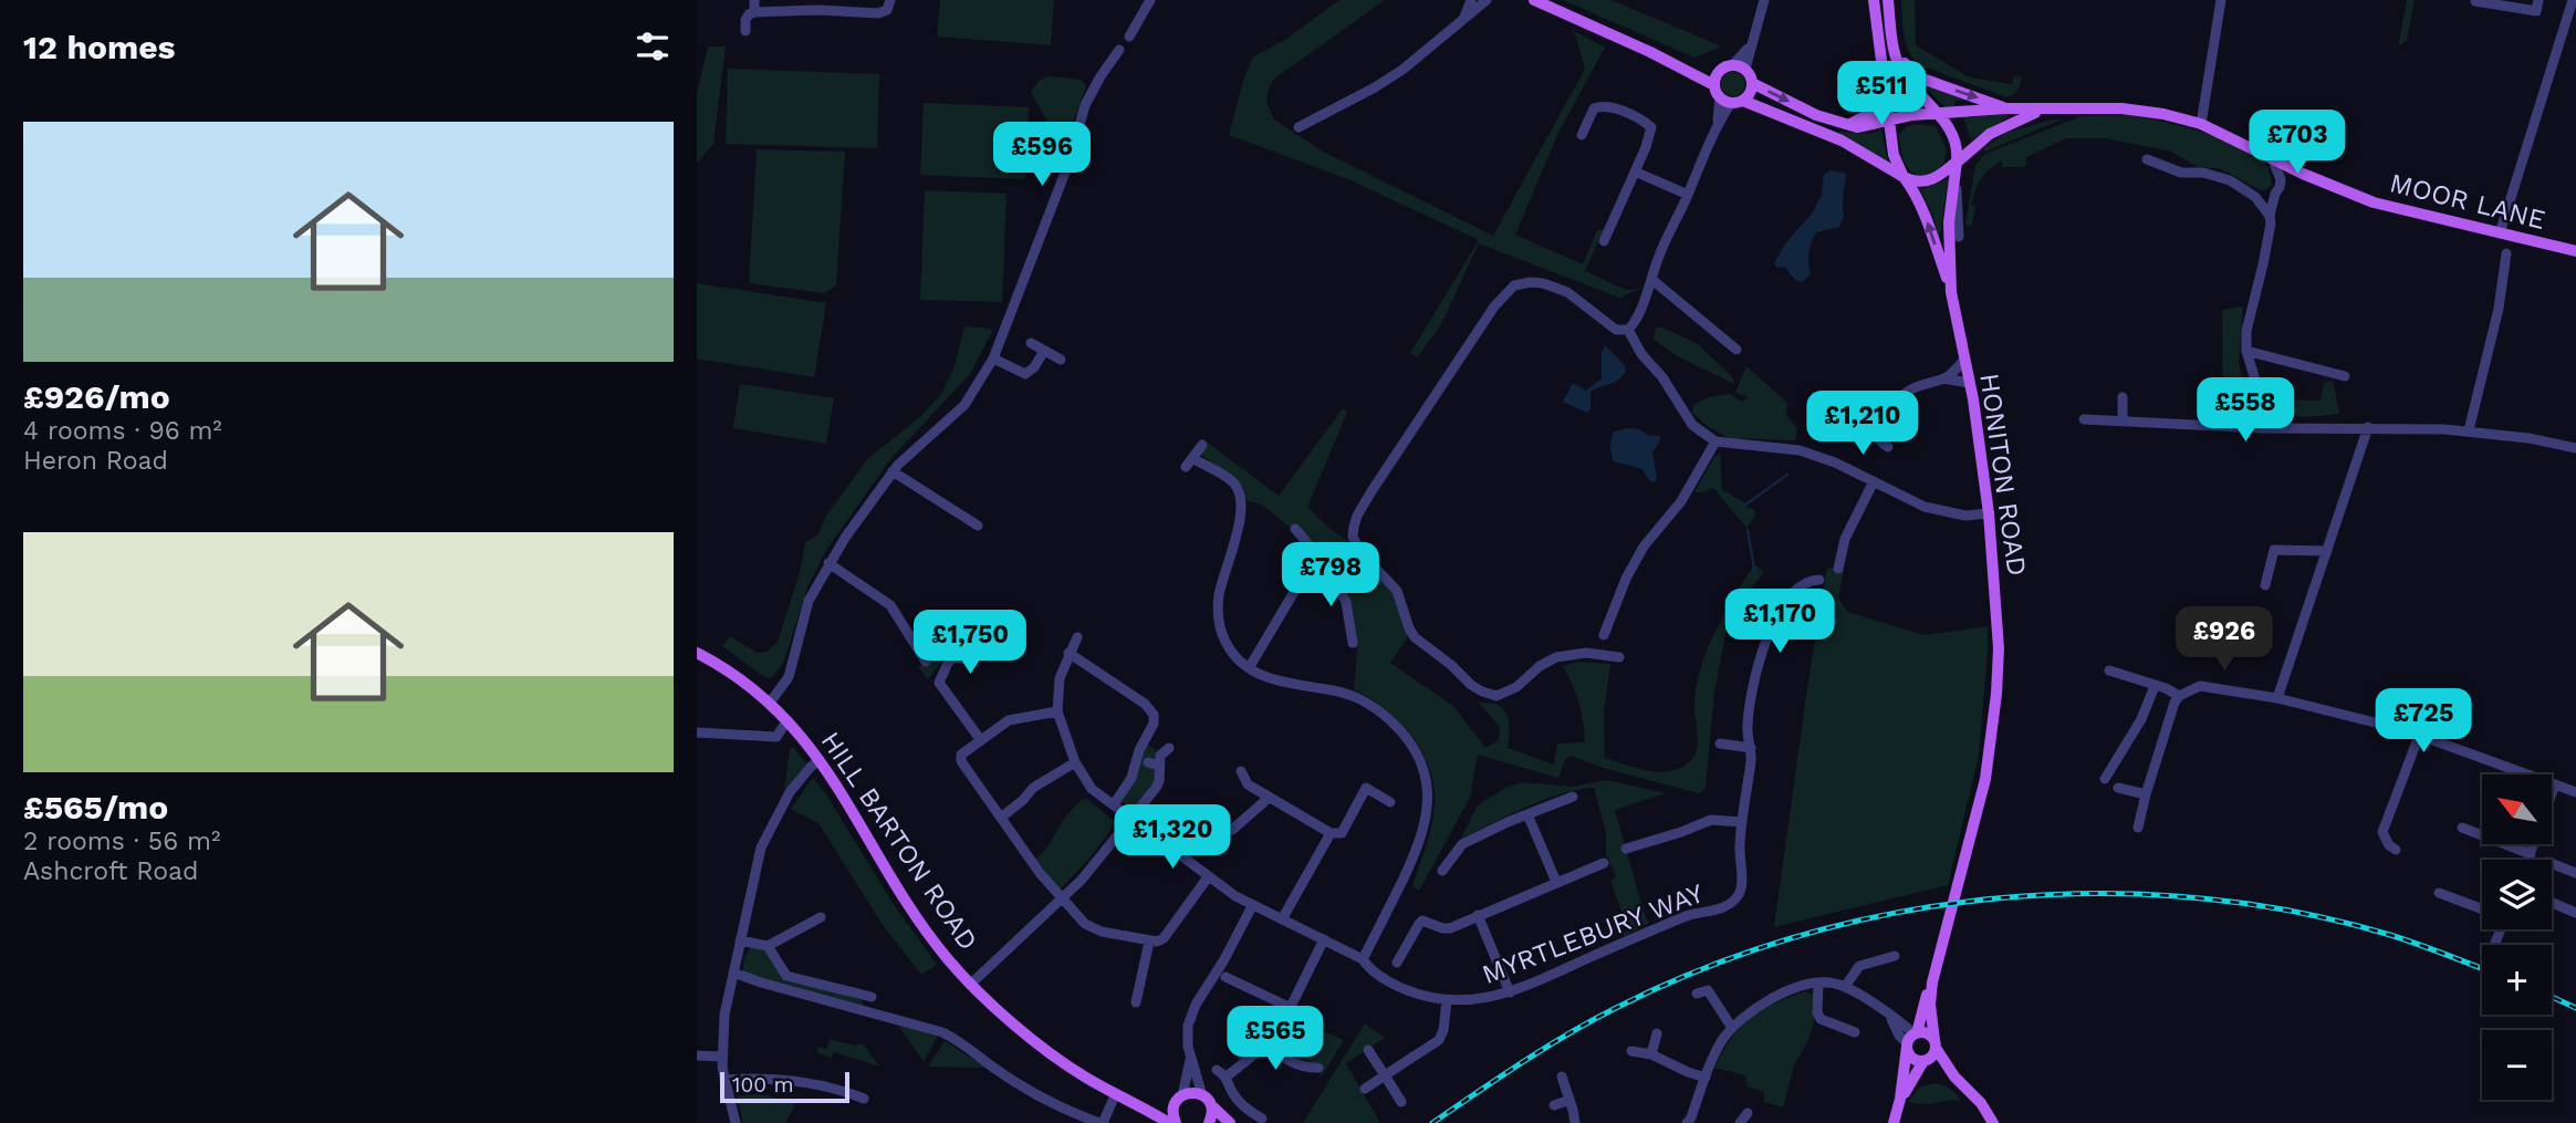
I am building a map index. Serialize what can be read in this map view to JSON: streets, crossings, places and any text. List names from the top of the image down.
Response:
{
  "streets": {
    "main road": ["MOOR LANE", "HONITON ROAD", "HILL BARTON ROAD"],
    "street": ["MYRTLEBURY WAY"]
  },
  "crossings": [
    ["MOOR LANE", "HONITON ROAD"]
  ],
  "scale_bar": "100 m",
  "north": "top left",
  "page": {
    "heading": "12 homes",
    "price": [
      "£511",
      "£703",
      "£596",
      "£558",
      "£1,210",
      "£798",
      "£1,170",
      "£926",
      "£1,750",
      "£725",
      "£1,320",
      "£565"
    ],
    "list": [
      {
        "name": "£926/mo",
        "note": "4 rooms · 96 m² · Heron Road"
      },
      {
        "name": "£565/mo",
        "note": "2 rooms · 56 m² · Ashcroft Road"
      }
    ],
    "map_buttons": ["+", "−"],
    "scale": "100 m"
  }
}
